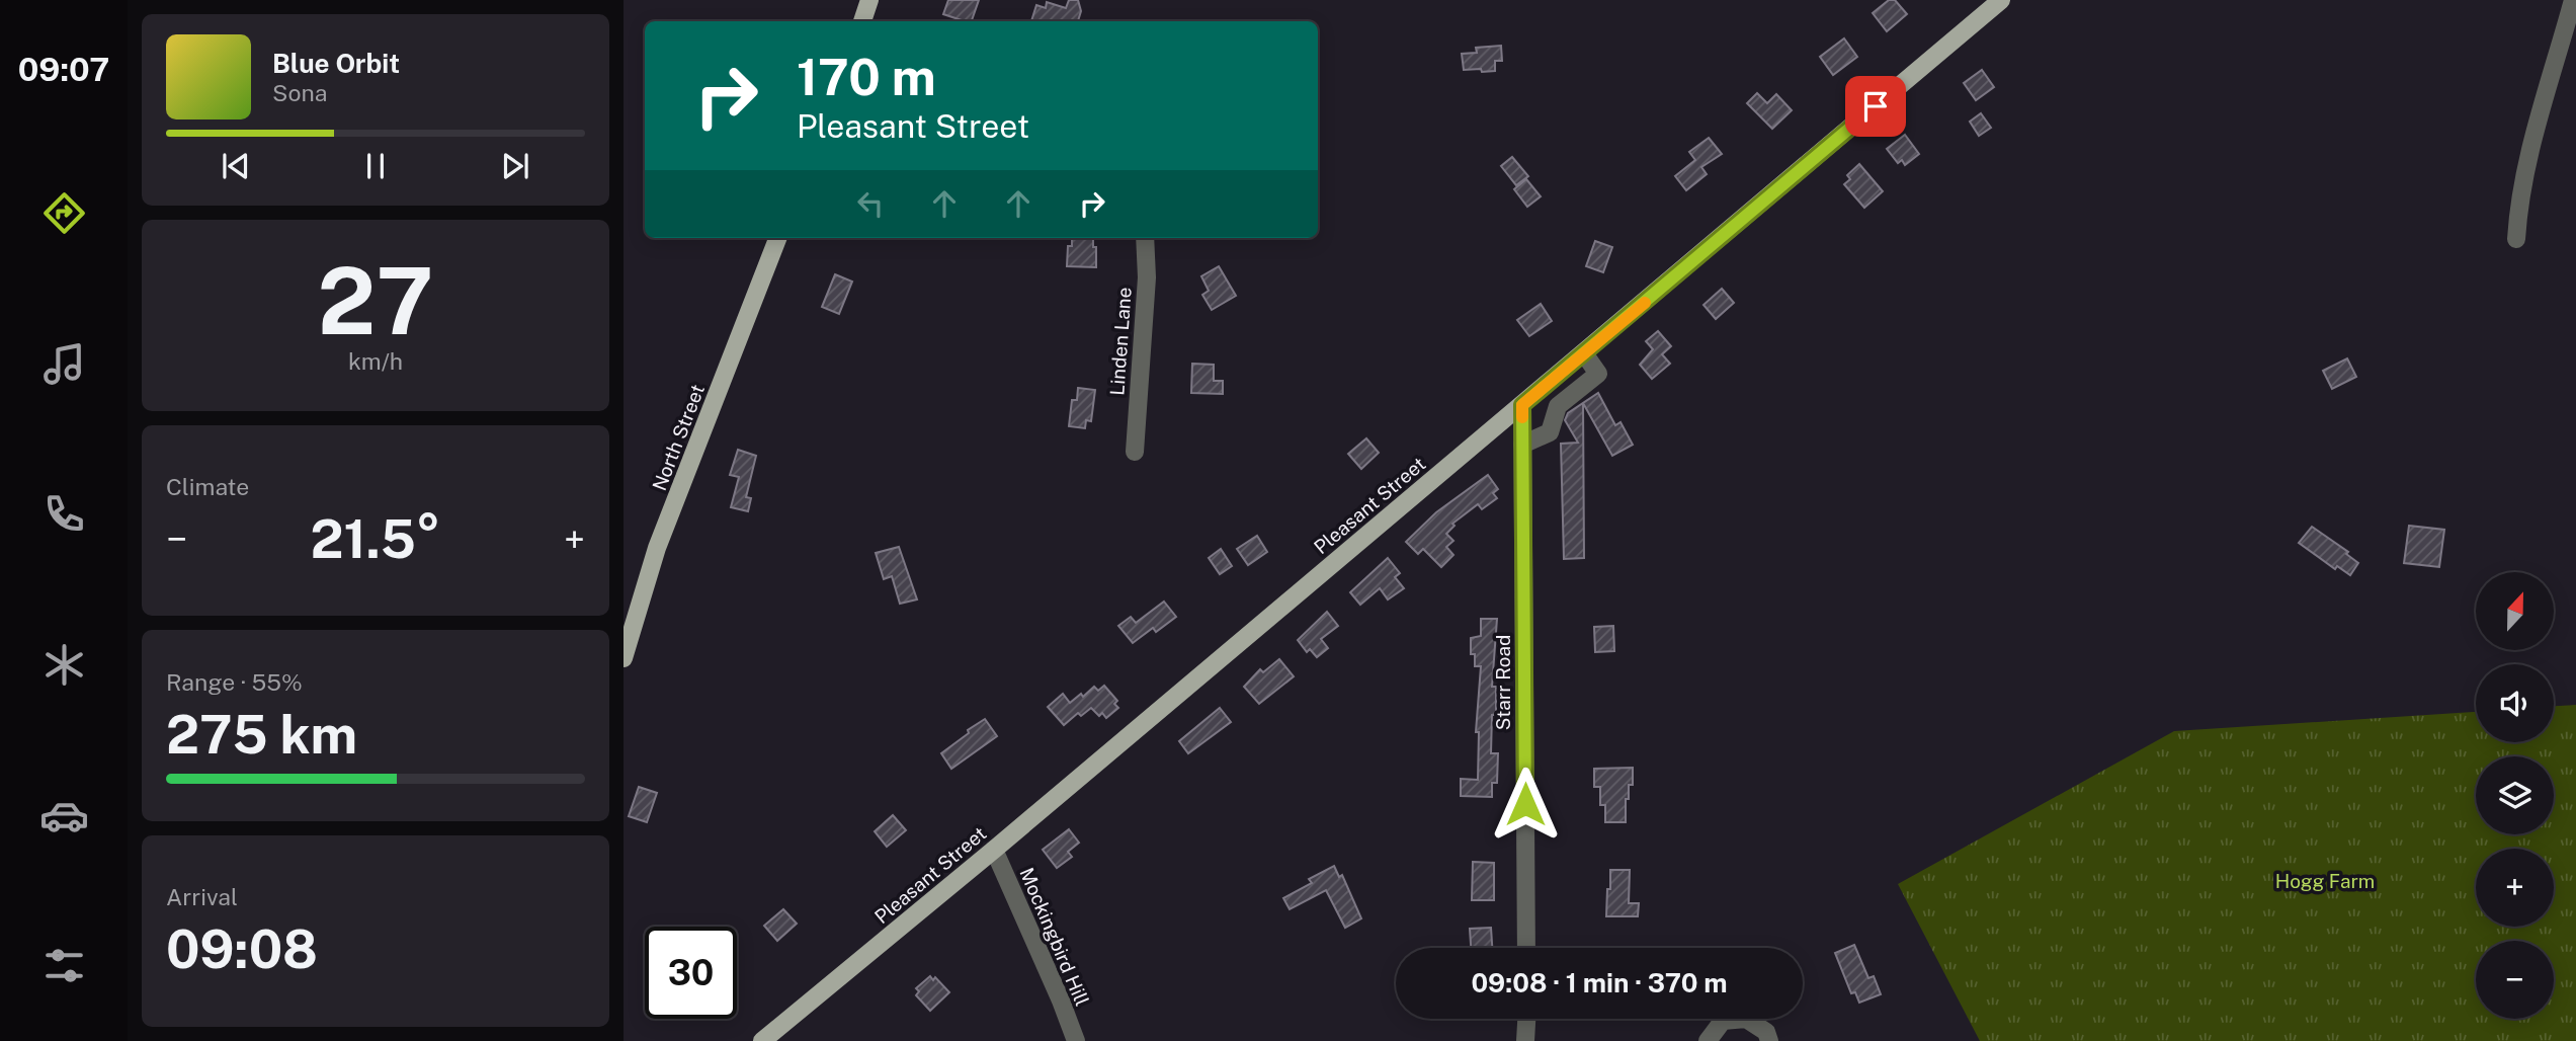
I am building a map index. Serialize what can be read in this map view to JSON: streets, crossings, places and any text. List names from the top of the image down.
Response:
{
  "streets": {
    "main road": ["North Street", "Pleasant Street"],
    "street": ["Linden Lane", "Starr Road", "Mockingbird Hill"]
  },
  "crossings": [
    ["Pleasant Street", "Starr Road"],
    ["Pleasant Street", "Mockingbird Hill"]
  ],
  "parks": ["Hogg Farm"],
  "north": "top",
  "page": {
    "tabs": "09:07",
    "turn": ["170 m", "Pleasant Street"],
    "song": ["Blue Orbit", "Sona"],
    "tile": [
      ["27", "km/h"],
      "Climate",
      ["Range · 55%", "275 km"],
      ["Arrival", "09:08"]
    ],
    "heat": ["−", "21.5°", "+"],
    "map_buttons": ["+", "−"],
    "limit": "30",
    "trip": "09:08 · 1 min · 370 m"
  }
}
